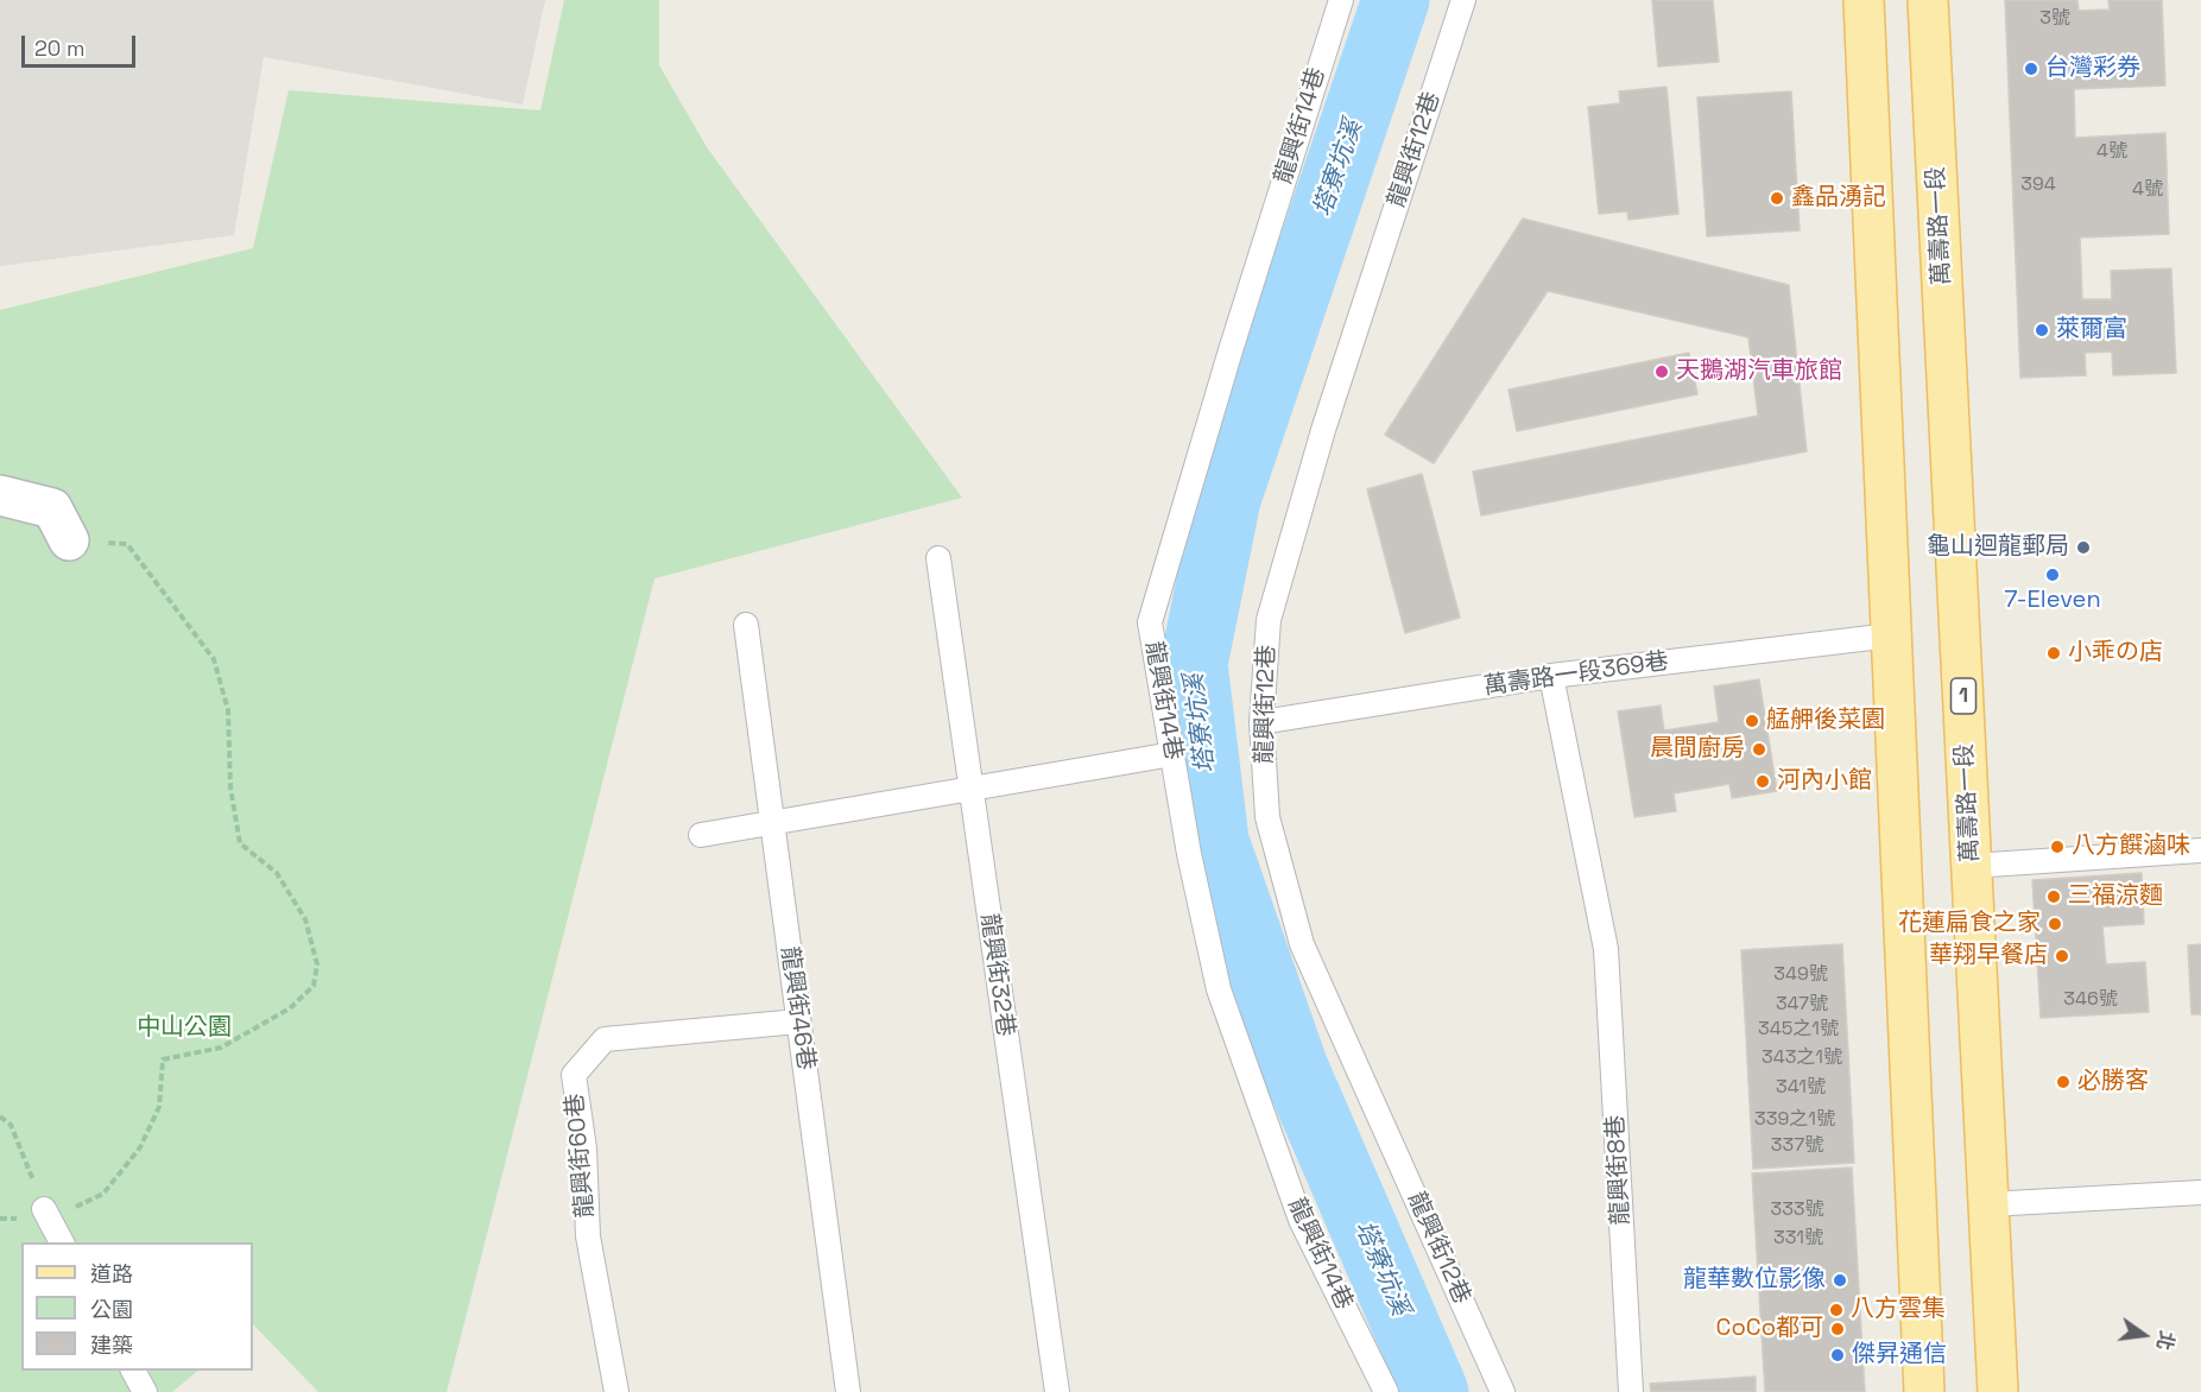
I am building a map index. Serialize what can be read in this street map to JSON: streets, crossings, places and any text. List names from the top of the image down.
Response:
{
  "streets": {
    "main road": ["萬壽路一段", "1"],
    "lane": [
      "龍興街14巷",
      "龍興街12巷",
      "萬壽路一段369巷",
      "龍興街32巷",
      "龍興街46巷",
      "龍興街60巷",
      "龍興街8巷"
    ]
  },
  "crossings": [
    ["龍興街12巷", "萬壽路一段369巷"],
    ["萬壽路一段369巷", "龍興街8巷"],
    ["龍興街46巷", "龍興街60巷"]
  ],
  "water": ["塔寮坑溪"],
  "parks": ["中山公園"],
  "places": [
    "台灣彩券",
    "鑫品湧記",
    "萊爾富",
    "天鵝湖汽車旅館",
    "龜山迴龍郵局",
    "7-Eleven",
    "小乖の店",
    "艋舺後菜園",
    "晨間廚房",
    "河內小館",
    "八方饌滷味",
    "三福涼麵",
    "花蓮扁食之家",
    "華翔早餐店",
    "必勝客",
    "龍華數位影像",
    "八方雲集",
    "CoCo都可",
    "傑昇通信"
  ],
  "house_numbers": [
    "3號",
    "4號",
    "394",
    "4號",
    "349號",
    "346號",
    "347號",
    "345之1號",
    "343之1號",
    "341號",
    "339之1號",
    "337號",
    "333號",
    "331號"
  ],
  "legend": ["道路", "公園", "建築"],
  "scale_bar": "20 m",
  "north": "right"
}
